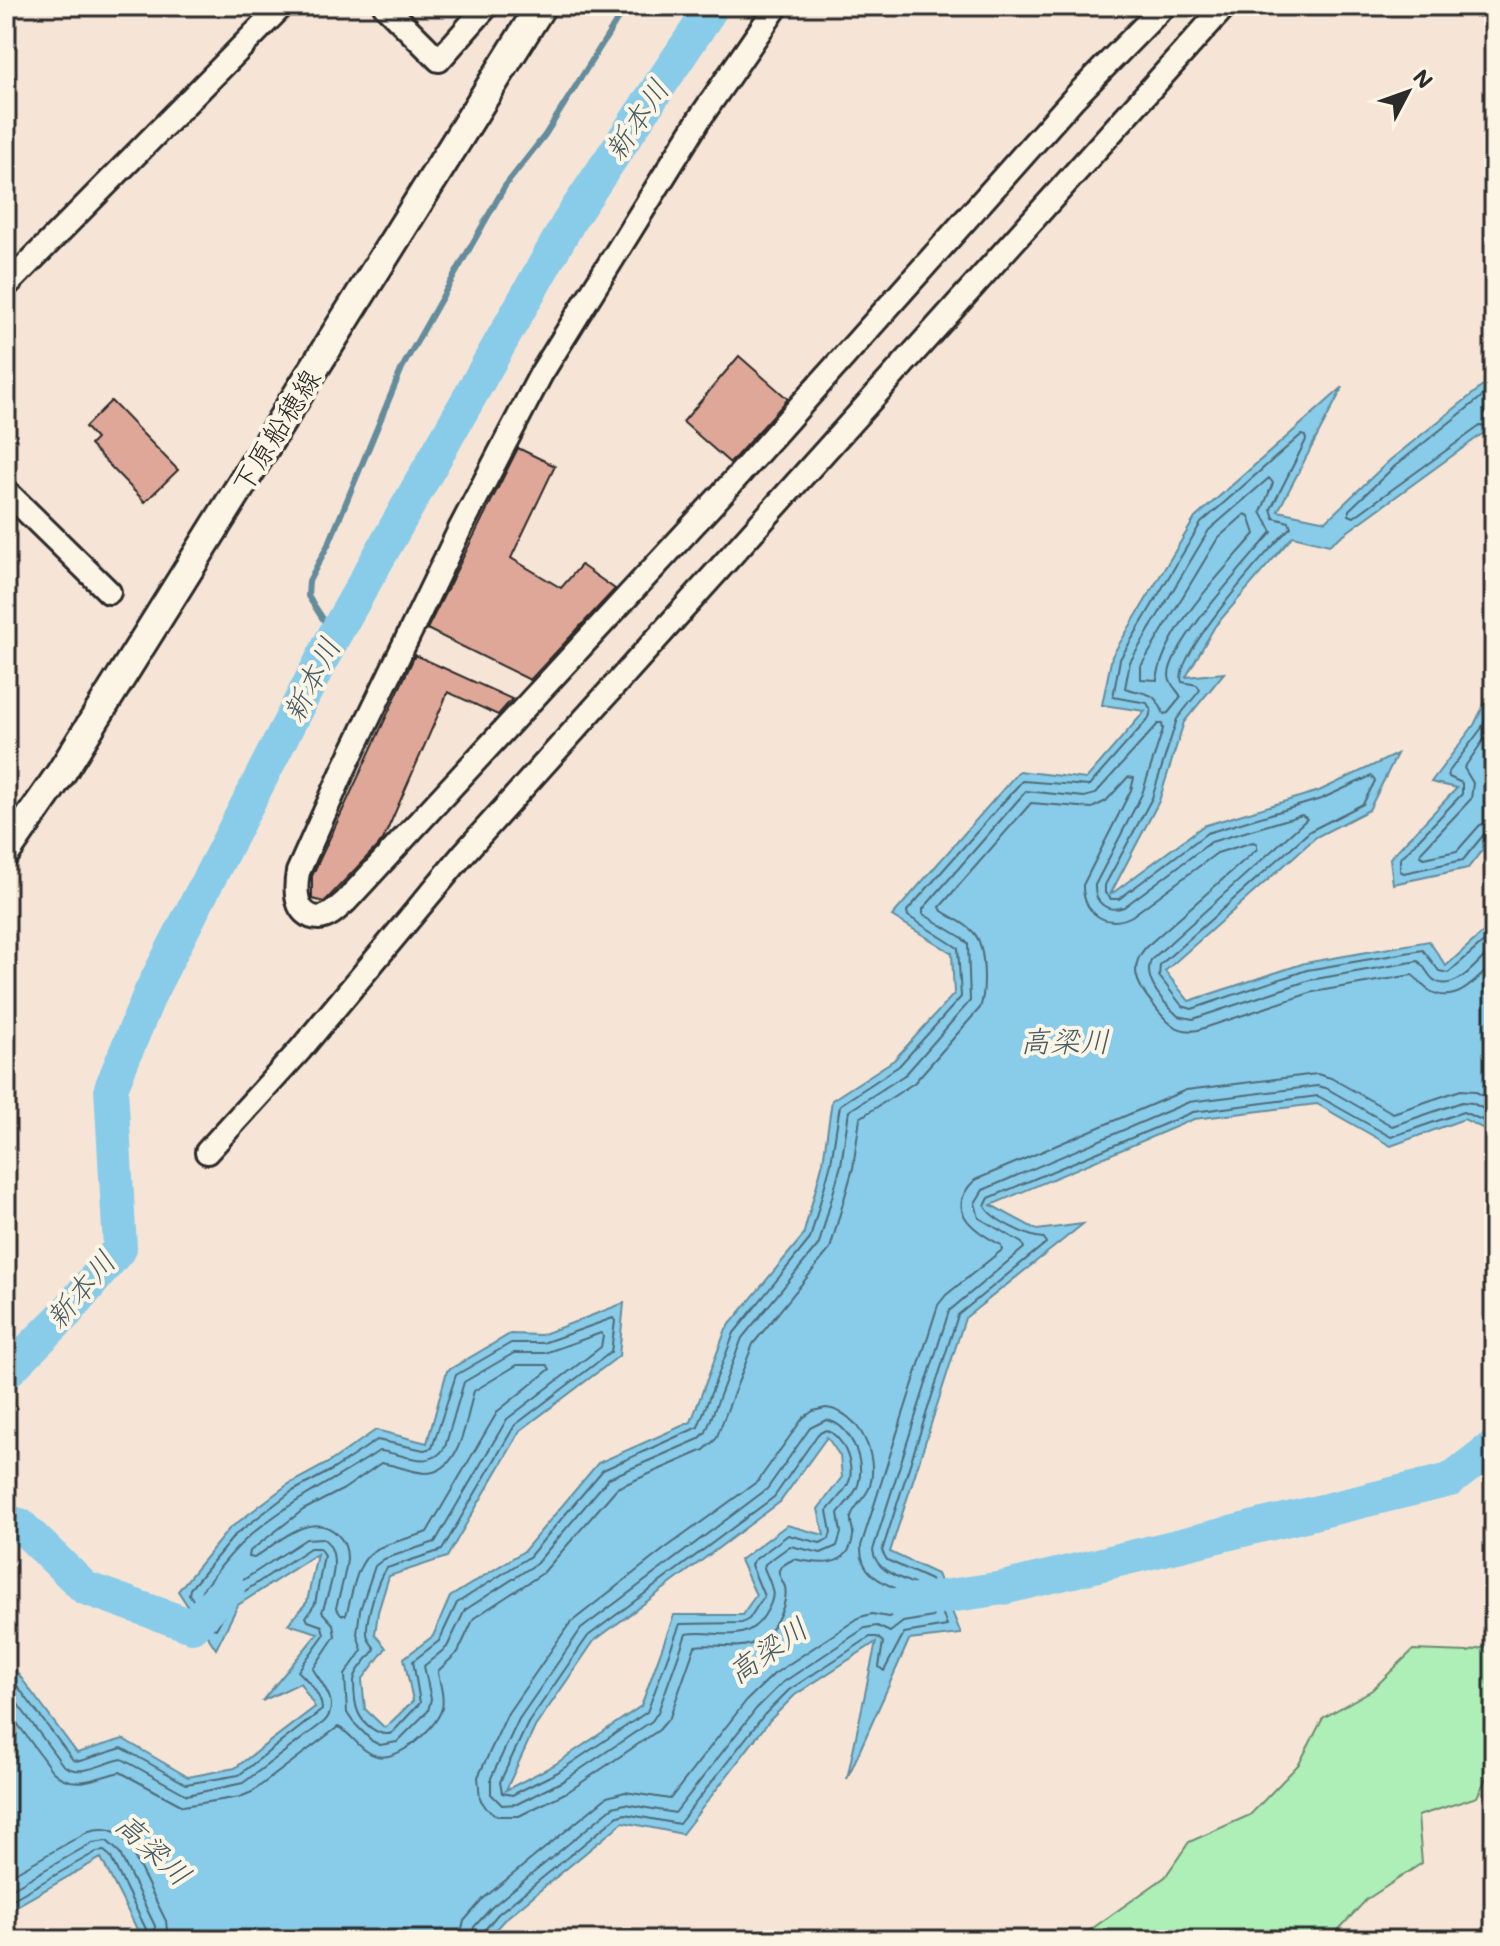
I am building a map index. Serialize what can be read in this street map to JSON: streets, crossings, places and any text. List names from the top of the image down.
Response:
{
  "streets": {
    "main road": ["下原船穂線"]
  },
  "water": ["新本川", "高梁川"],
  "north": "top right"
}
